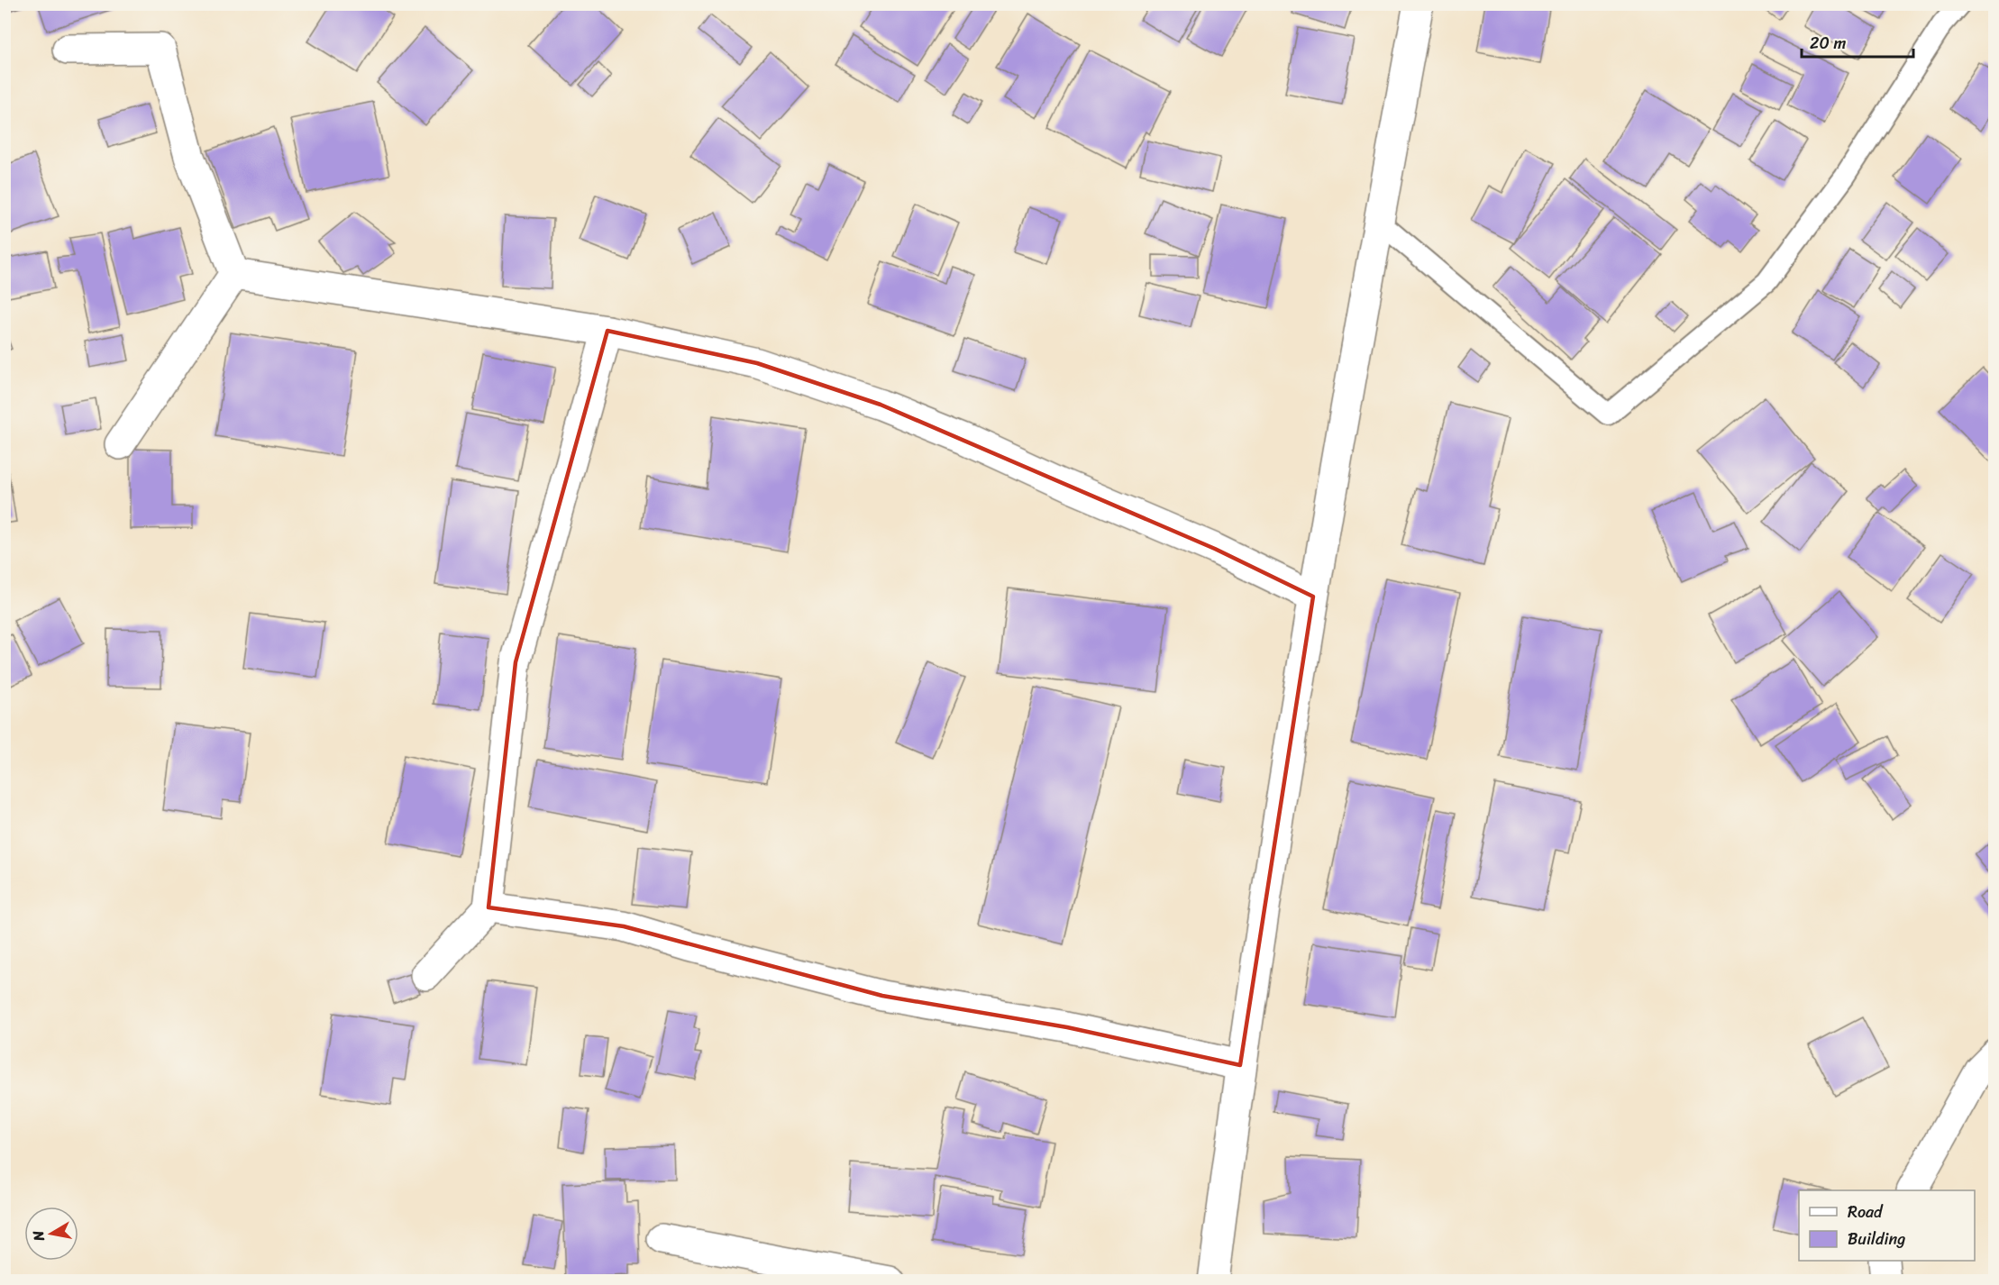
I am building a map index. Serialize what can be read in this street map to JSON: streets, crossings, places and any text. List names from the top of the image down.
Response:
{
  "legend": ["Road", "Building"],
  "scale_bar": "20 m",
  "north": "left"
}
